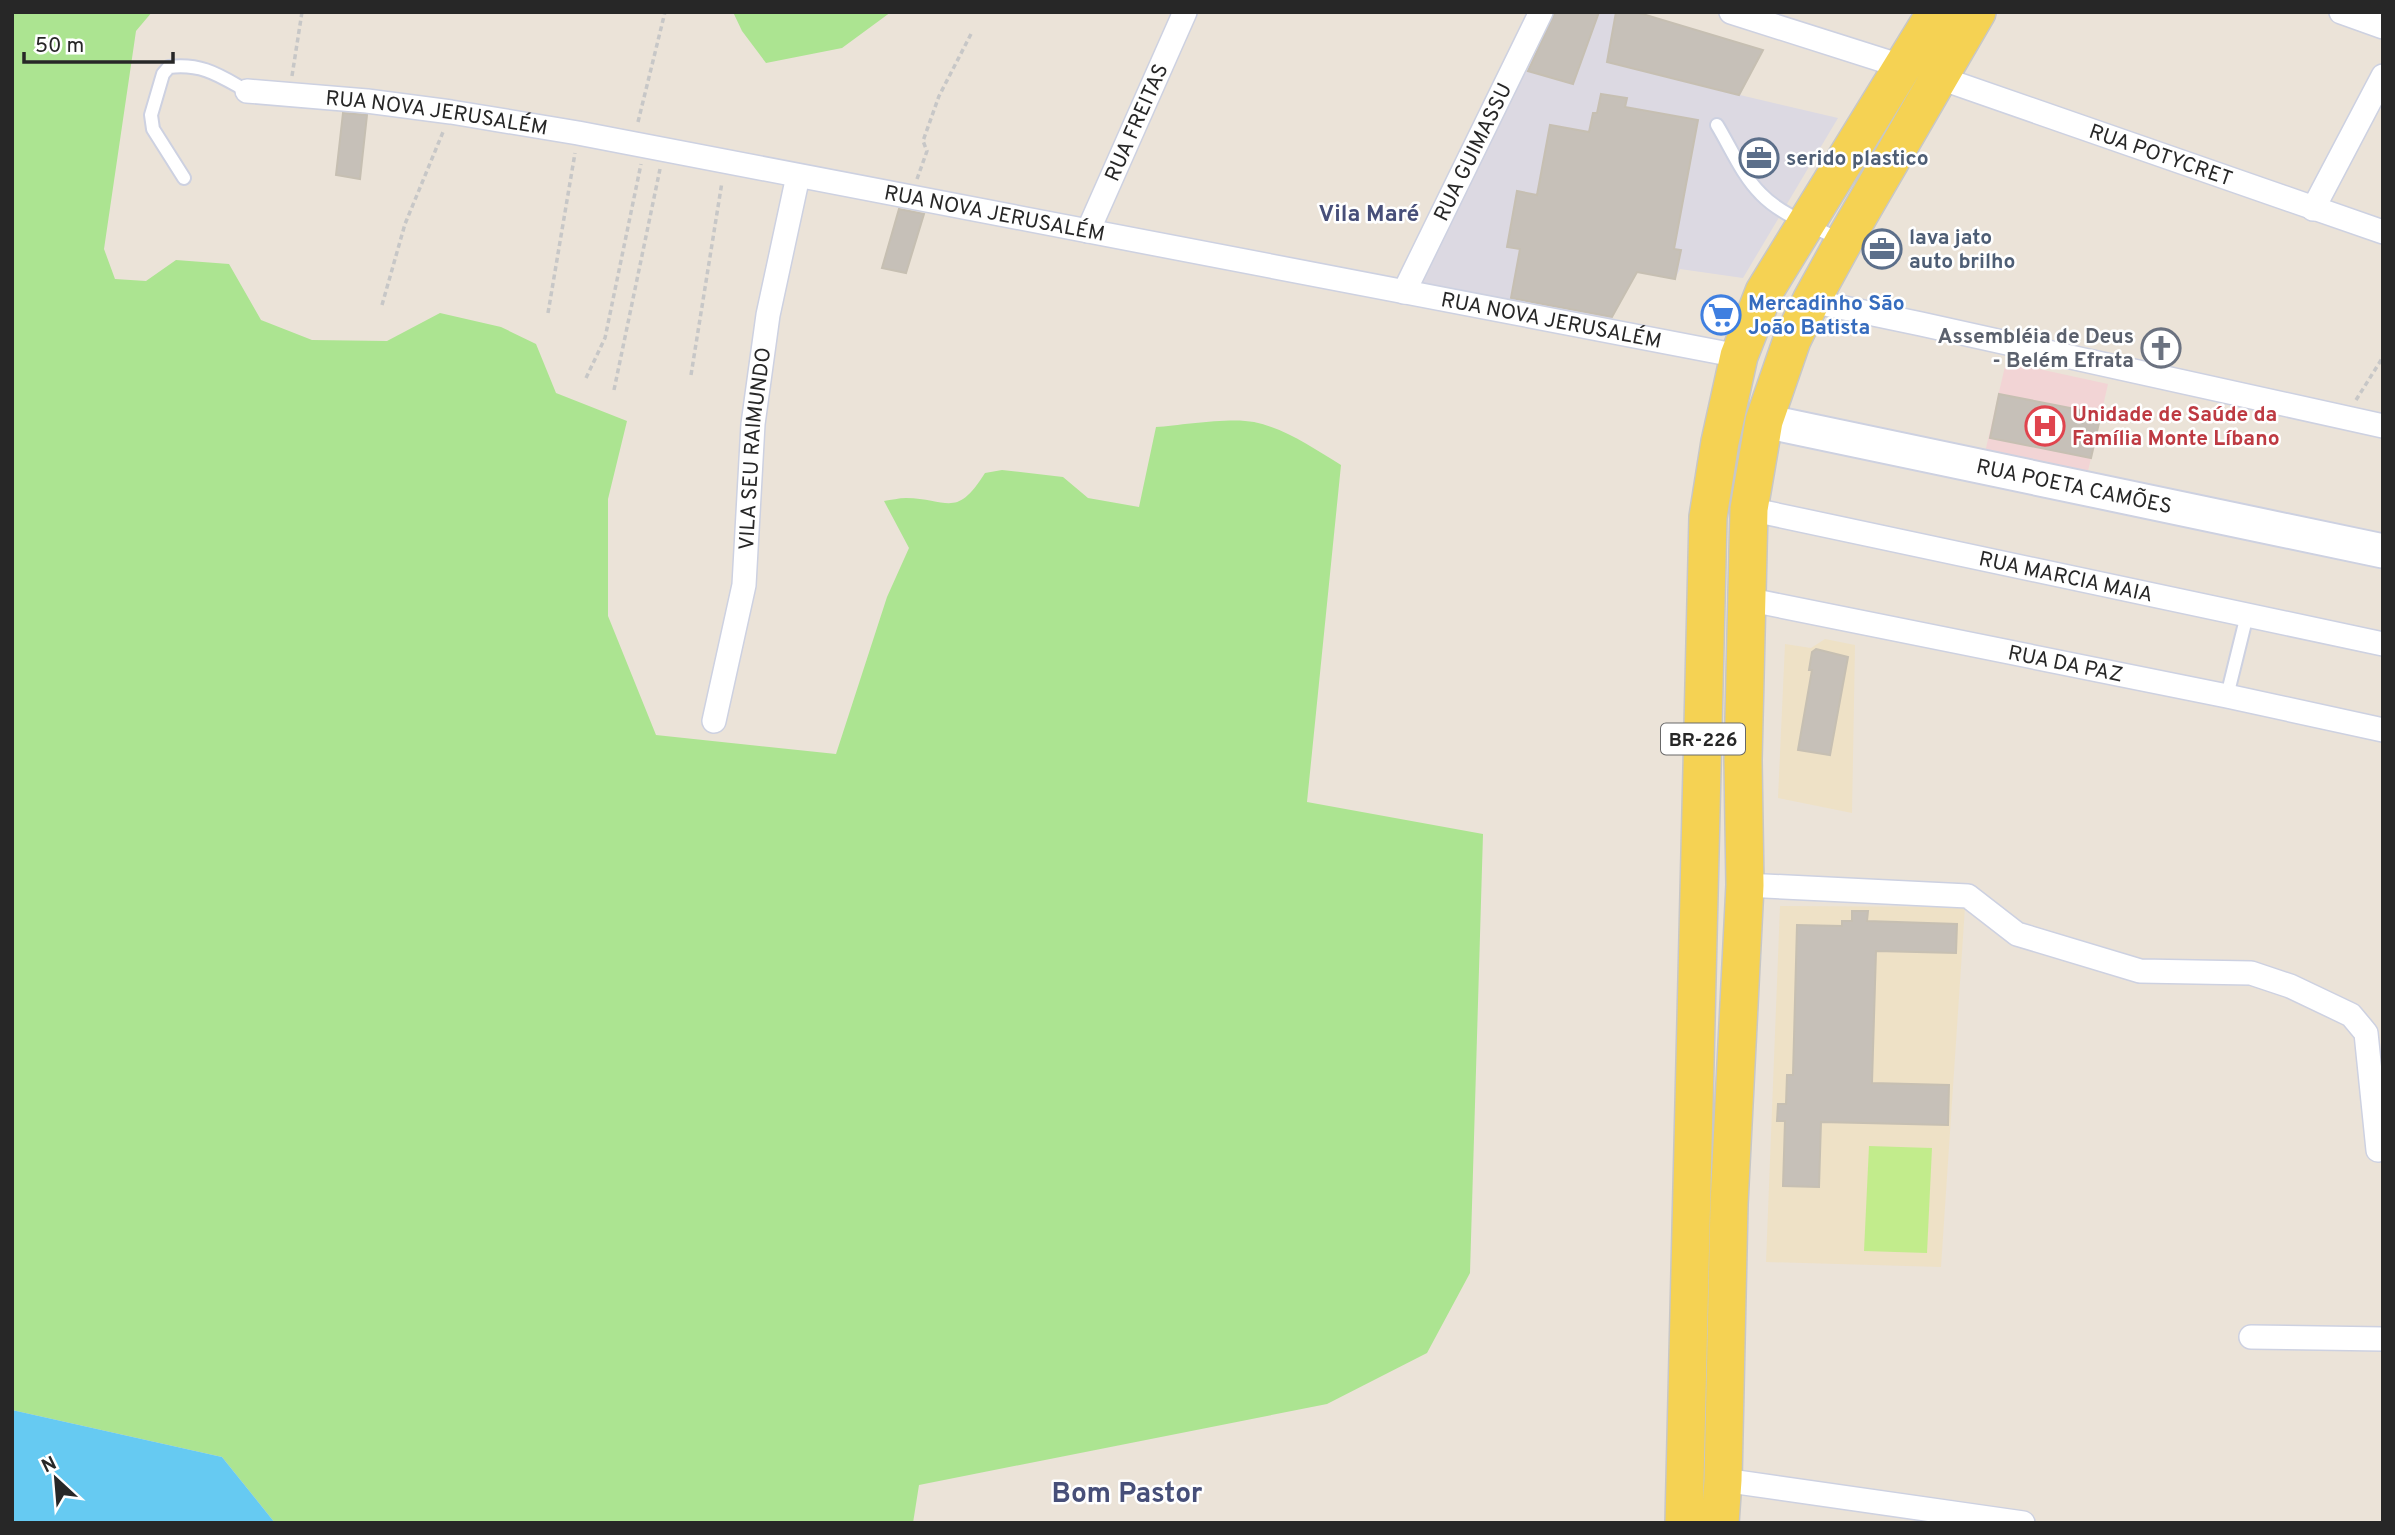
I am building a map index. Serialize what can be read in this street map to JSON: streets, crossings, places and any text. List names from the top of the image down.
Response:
{
  "streets": {
    "main road": ["BR-226"],
    "street": [
      "RUA NOVA JERUSALÉM",
      "RUA FREITAS",
      "RUA GUIMASSU",
      "RUA POTYCRET",
      "VILA SEU RAIMUNDO",
      "RUA POETA CAMÕES",
      "RUA MARCIA MAIA",
      "RUA DA PAZ"
    ]
  },
  "crossings": [
    ["RUA NOVA JERUSALÉM", "RUA FREITAS"],
    ["RUA NOVA JERUSALÉM", "RUA GUIMASSU"],
    ["RUA NOVA JERUSALÉM", "VILA SEU RAIMUNDO"],
    ["RUA NOVA JERUSALÉM", "BR-226"],
    ["RUA POTYCRET", "BR-226"],
    ["RUA POETA CAMÕES", "BR-226"],
    ["RUA MARCIA MAIA", "BR-226"],
    ["RUA DA PAZ", "BR-226"]
  ],
  "districts": ["Vila Maré", "Bom Pastor"],
  "places": {
    "office": ["serido plastico", "lava jato auto brilho"],
    "supermarket": ["Mercadinho São João Batista"],
    "church": ["Assembléia de Deus - Belém Efrata"],
    "hospital": ["Unidade de Saúde da Família Monte Líbano"]
  },
  "scale_bar": "50 m",
  "north": "top left"
}
